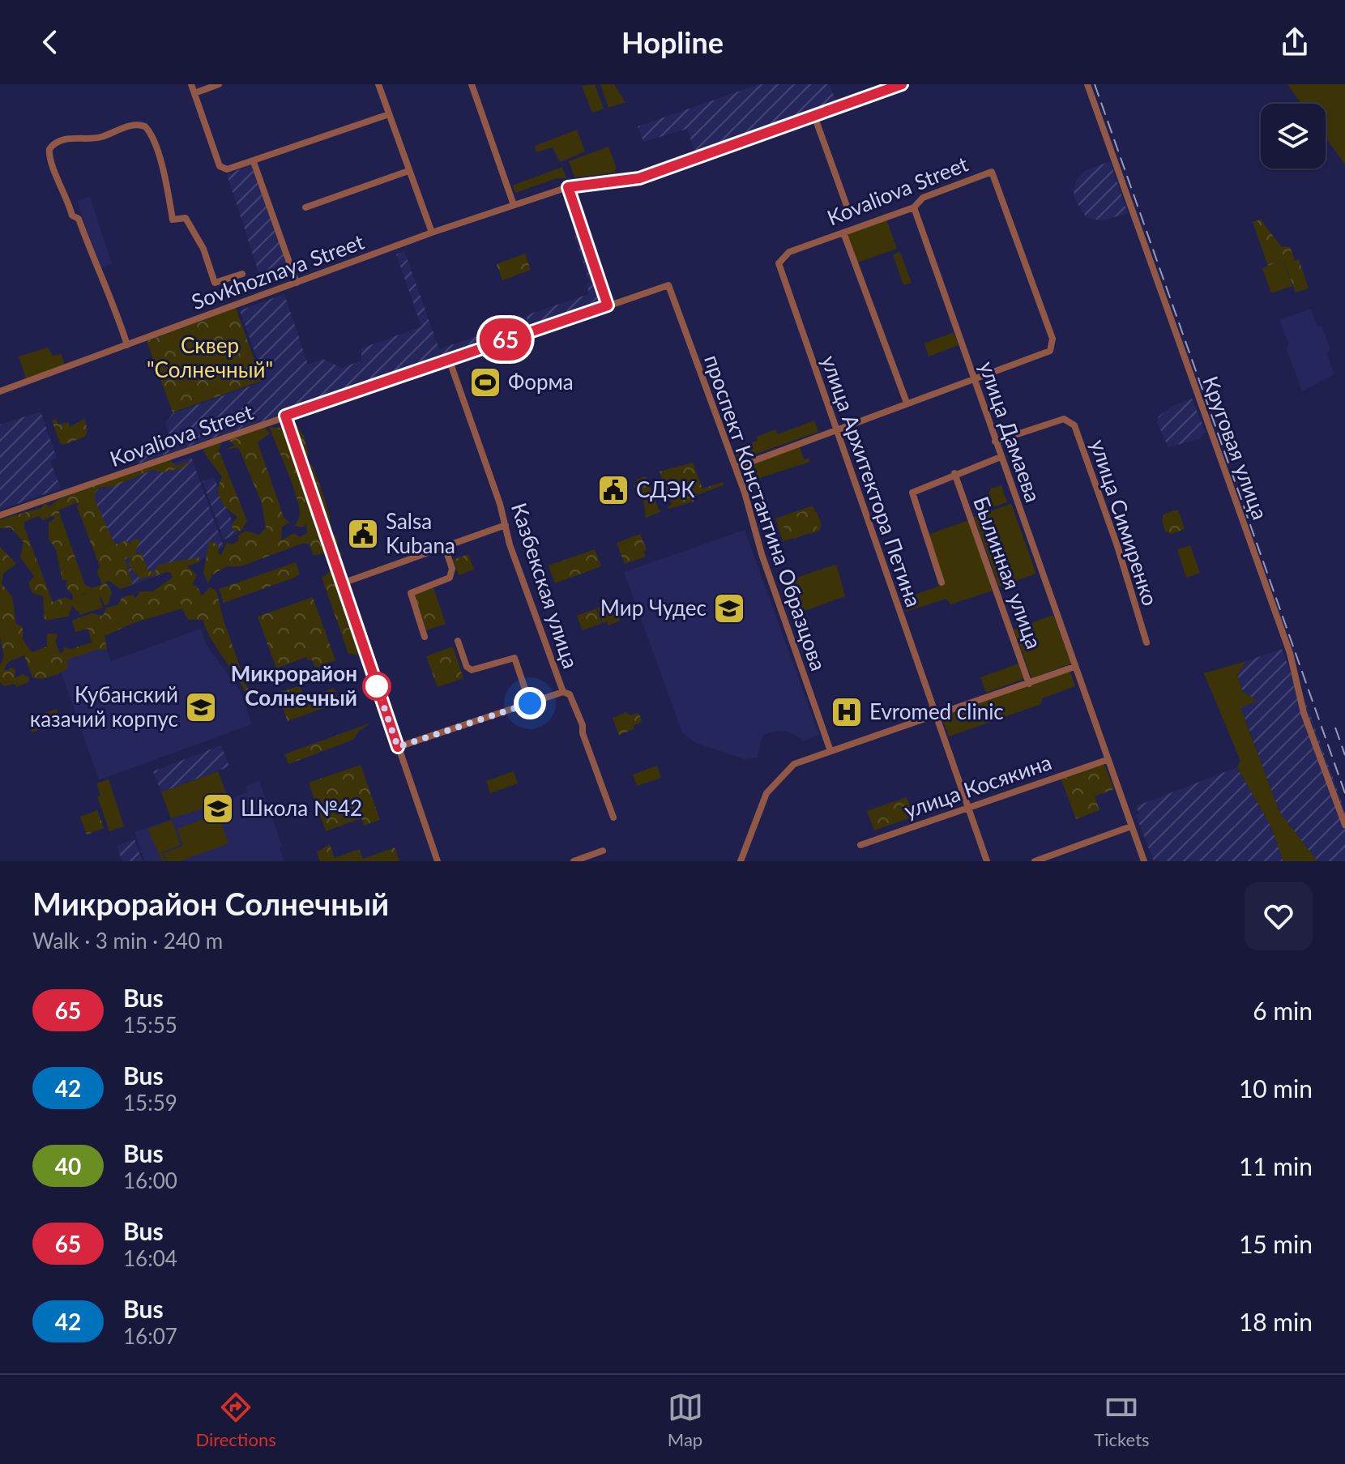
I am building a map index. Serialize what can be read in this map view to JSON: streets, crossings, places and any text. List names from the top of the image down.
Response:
{
  "streets": {
    "street": [
      "Kovaliova Street",
      "Sovkhoznaya Street",
      "улица Дамаева",
      "Круговая улица",
      "улица Архитектора Петина",
      "проспект Константина Образцова",
      "улица Симиренко",
      "Былинная улица",
      "Казбекская улица",
      "улица Косякина"
    ]
  },
  "crossings": [
    ["Kovaliova Street", "улица Дамаева"],
    ["Kovaliova Street", "улица Архитектора Петина"],
    ["Kovaliova Street", "проспект Константина Образцова"],
    ["Kovaliova Street", "Казбекская улица"],
    ["улица Дамаева", "улица Симиренко"],
    ["улица Дамаева", "улица Косякина"],
    ["улица Архитектора Петина", "улица Косякина"]
  ],
  "parks": ["Сквер \"Солнечный\""],
  "places": {
    "sports": ["Форма"],
    "public building": ["СДЭК", "Salsa Kubana"],
    "school or university": ["Мир Чудес", "Кубанский казачий корпус", "Школа №42"],
    "other": ["Микрорайон Солнечный"],
    "hospital": ["Evromed clinic"]
  },
  "lines": ["bus line 65"],
  "page": {
    "header": "Hopline",
    "on_map": "65",
    "heading": ["Микрорайон Солнечный", "Walk · 3 min · 240 m"],
    "list": [
      {
        "mark": "65",
        "name": "Bus",
        "note": "15:55",
        "value": "6 min"
      },
      {
        "mark": "42",
        "name": "Bus",
        "note": "15:59",
        "value": "10 min"
      },
      {
        "mark": "40",
        "name": "Bus",
        "note": "16:00",
        "value": "11 min"
      },
      {
        "mark": "65",
        "name": "Bus",
        "note": "16:04",
        "value": "15 min"
      },
      {
        "mark": "42",
        "name": "Bus",
        "note": "16:07",
        "value": "18 min"
      }
    ],
    "tabs": ["Directions", "Map", "Tickets"]
  }
}
